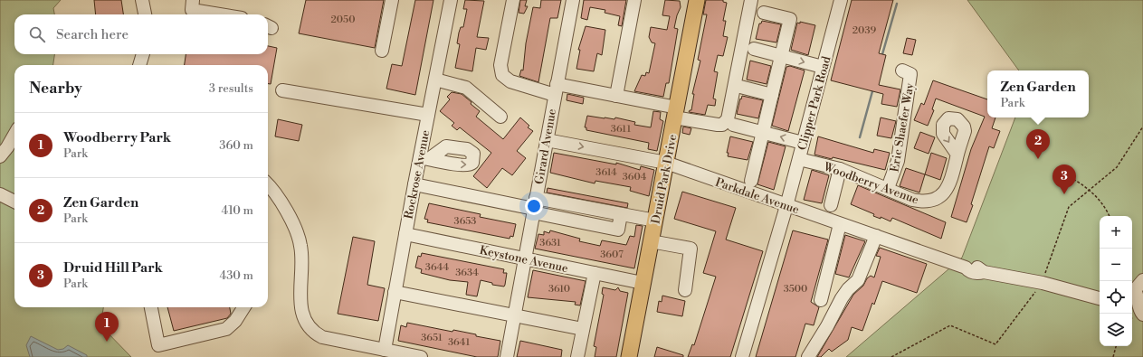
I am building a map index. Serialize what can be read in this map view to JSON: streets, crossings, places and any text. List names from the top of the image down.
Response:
{
  "streets": {
    "main road": ["Druid Park Drive"],
    "street": [
      "Clipper Park Road",
      "Eric Shaefer Way",
      "Girard Avenue",
      "Rockrose Avenue",
      "Woodberry Avenue",
      "Parkdale Avenue",
      "Keystone Avenue"
    ]
  },
  "crossings": [
    ["Clipper Park Road", "Woodberry Avenue"],
    ["Clipper Park Road", "Parkdale Avenue"],
    ["Eric Shaefer Way", "Woodberry Avenue"],
    ["Girard Avenue", "Parkdale Avenue"],
    ["Girard Avenue", "Keystone Avenue"],
    ["Rockrose Avenue", "Keystone Avenue"],
    ["Druid Park Drive", "Parkdale Avenue"],
    ["Druid Park Drive", "Keystone Avenue"]
  ],
  "house_numbers": [
    "2050",
    "2039",
    "3611",
    "3614",
    "3604",
    "3653",
    "3631",
    "3607",
    "3644",
    "3634",
    "3610",
    "3500",
    "3651",
    "3641"
  ],
  "page": {
    "search": "Search here",
    "heading": ["Nearby", "3 results"],
    "popup": ["Zen Garden", "Park"],
    "list": [
      {
        "mark": "1",
        "name": "Woodberry Park",
        "note": "Park",
        "value": "360 m"
      },
      {
        "mark": "2",
        "name": "Zen Garden",
        "note": "Park",
        "value": "410 m"
      },
      {
        "mark": "3",
        "name": "Druid Hill Park",
        "note": "Park",
        "value": "430 m"
      }
    ],
    "pins": ["2", "3", "1"],
    "map_buttons": ["+", "−"]
  }
}
